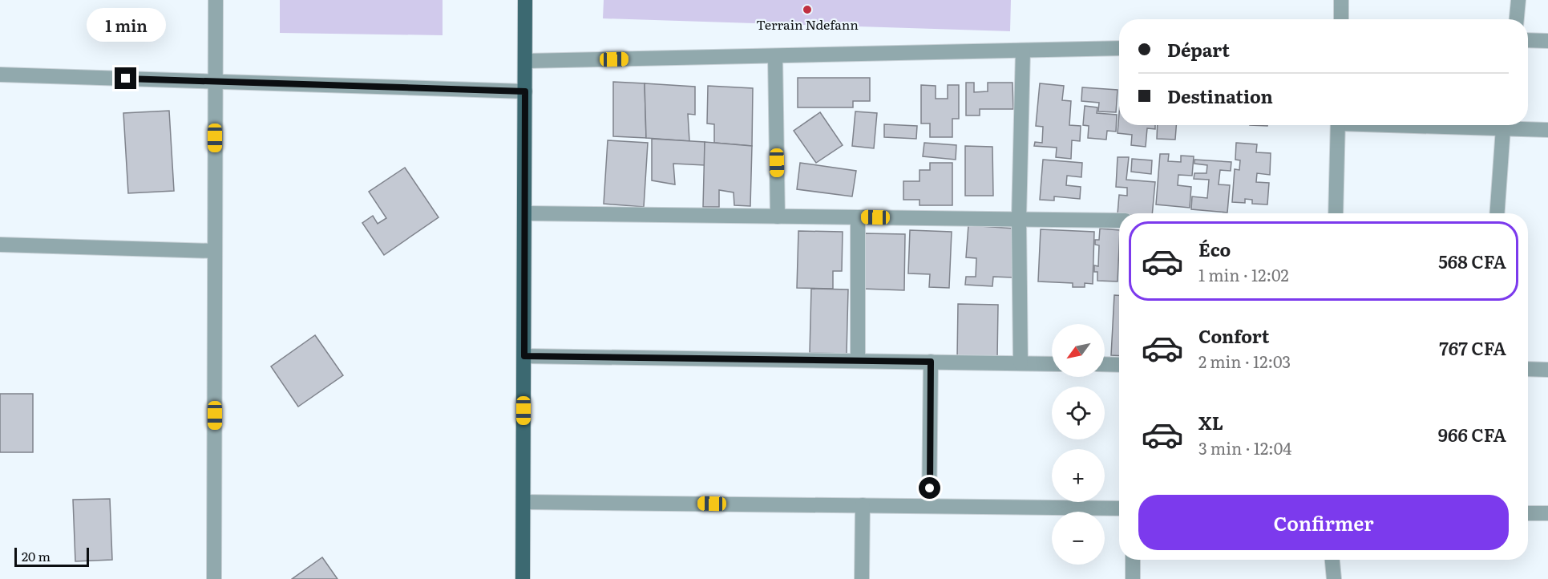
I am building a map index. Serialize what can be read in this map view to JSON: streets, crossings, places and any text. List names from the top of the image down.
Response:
{
  "places": ["Terrain Ndefann"],
  "scale_bar": "20 m",
  "north": "bottom left",
  "page": {
    "bubble": "1 min",
    "banner": ["Départ", "Destination"],
    "list": [
      {
        "name": "Éco",
        "note": "1 min · 12:02",
        "value": "568 CFA"
      },
      {
        "name": "Confort",
        "note": "2 min · 12:03",
        "value": "767 CFA"
      },
      {
        "name": "XL",
        "note": "3 min · 12:04",
        "value": "966 CFA"
      }
    ],
    "map_buttons": ["+", "−"],
    "buttons": "Confirmer",
    "scale": "20 m"
  }
}
